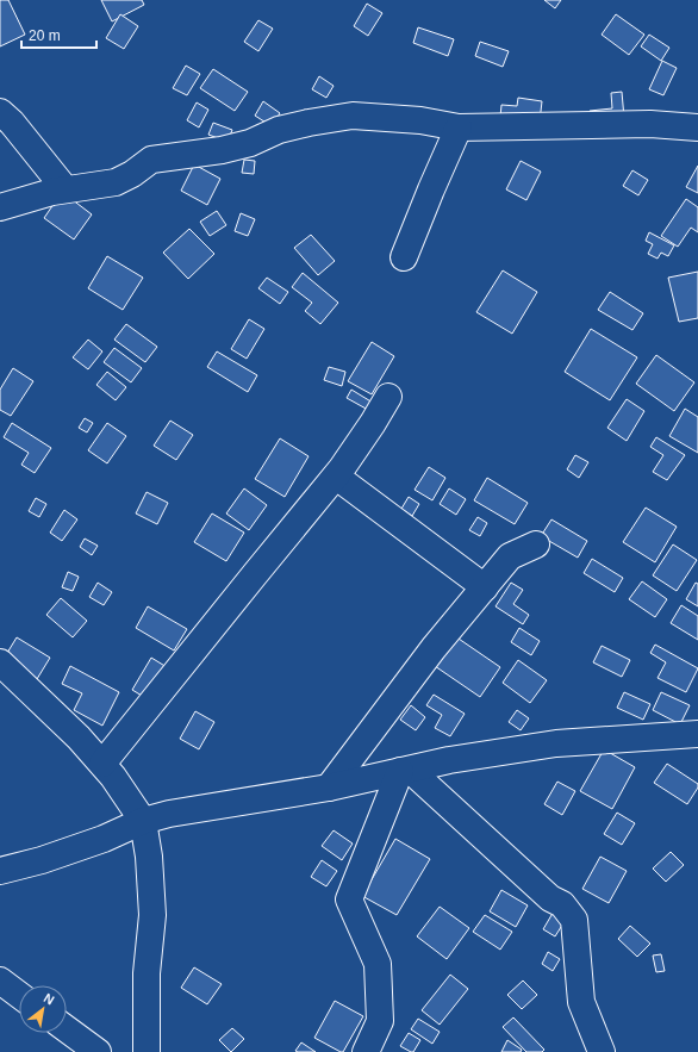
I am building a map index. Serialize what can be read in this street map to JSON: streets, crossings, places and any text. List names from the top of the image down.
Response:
{
  "scale_bar": "20 m",
  "north": "top right"
}
